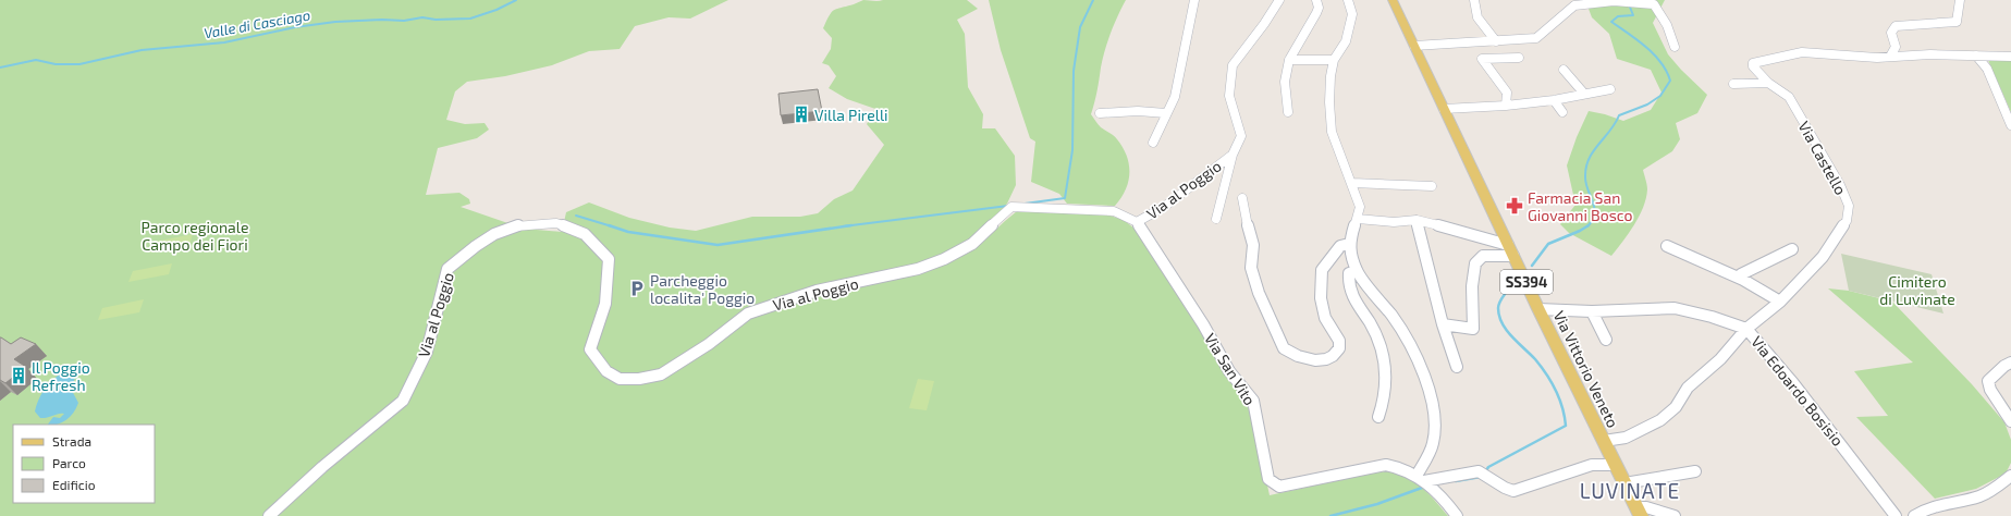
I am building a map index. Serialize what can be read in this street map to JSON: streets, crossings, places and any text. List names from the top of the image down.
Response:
{
  "streets": {
    "main road": ["SS394", "Via Vittorio Veneto"],
    "street": [
      "Via Castello",
      "Via al Poggio",
      "Via San Vito",
      "Via Edoardo Bosisio"
    ]
  },
  "crossings": [
    ["Via Castello", "Via Vittorio Veneto"],
    ["Via Castello", "Via Edoardo Bosisio"],
    ["Via al Poggio", "Via San Vito"],
    ["SS394", "Via Vittorio Veneto"],
    ["Via Vittorio Veneto", "Via Edoardo Bosisio"]
  ],
  "districts": ["LUVINATE"],
  "water": ["Valle di Casciago"],
  "parks": ["Parco regionale Campo dei Fiori", "Cimitero di Luvinate"],
  "places": {
    "building": ["Villa Pirelli", "Il Poggio Refresh"],
    "pharmacy": ["Farmacia San Giovanni Bosco"],
    "parking": ["Parcheggio localita' Poggio"]
  },
  "legend": ["Strada", "Parco", "Edificio"]
}
